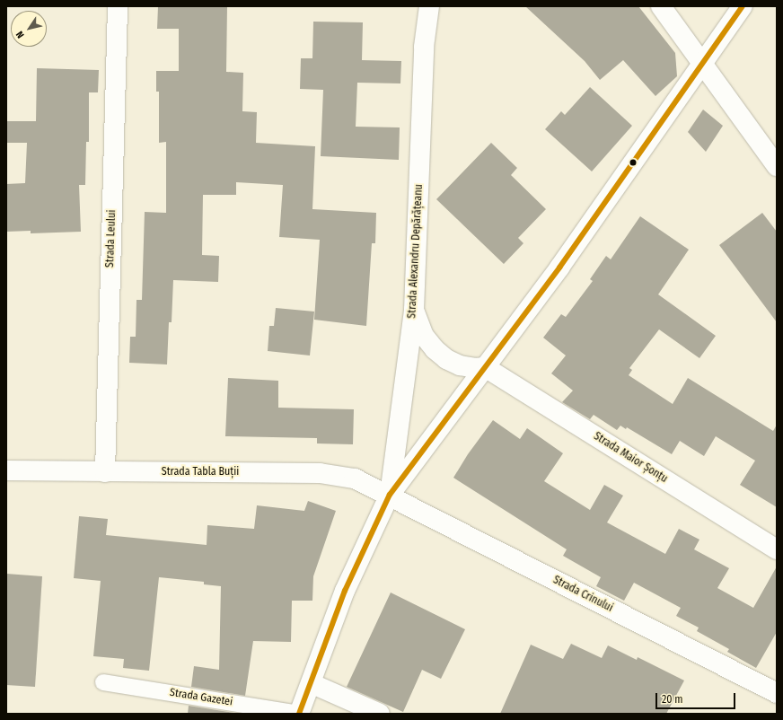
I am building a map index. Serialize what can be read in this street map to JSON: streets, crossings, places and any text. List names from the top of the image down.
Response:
{
  "streets": {
    "street": [
      "Strada Leului",
      "Strada Alexandru Depărățeanu",
      "Strada Maior Șonțu",
      "Strada Tabla Buții",
      "Strada Crinului"
    ],
    "lane": ["Strada Gazetei"]
  },
  "crossings": [
    ["Strada Leului", "Strada Tabla Buții"],
    ["Strada Alexandru Depărățeanu", "Strada Tabla Buții"],
    ["Strada Alexandru Depărățeanu", "Strada Crinului"],
    ["Strada Tabla Buții", "Strada Crinului"]
  ],
  "scale_bar": "20 m",
  "north": "bottom left"
}
